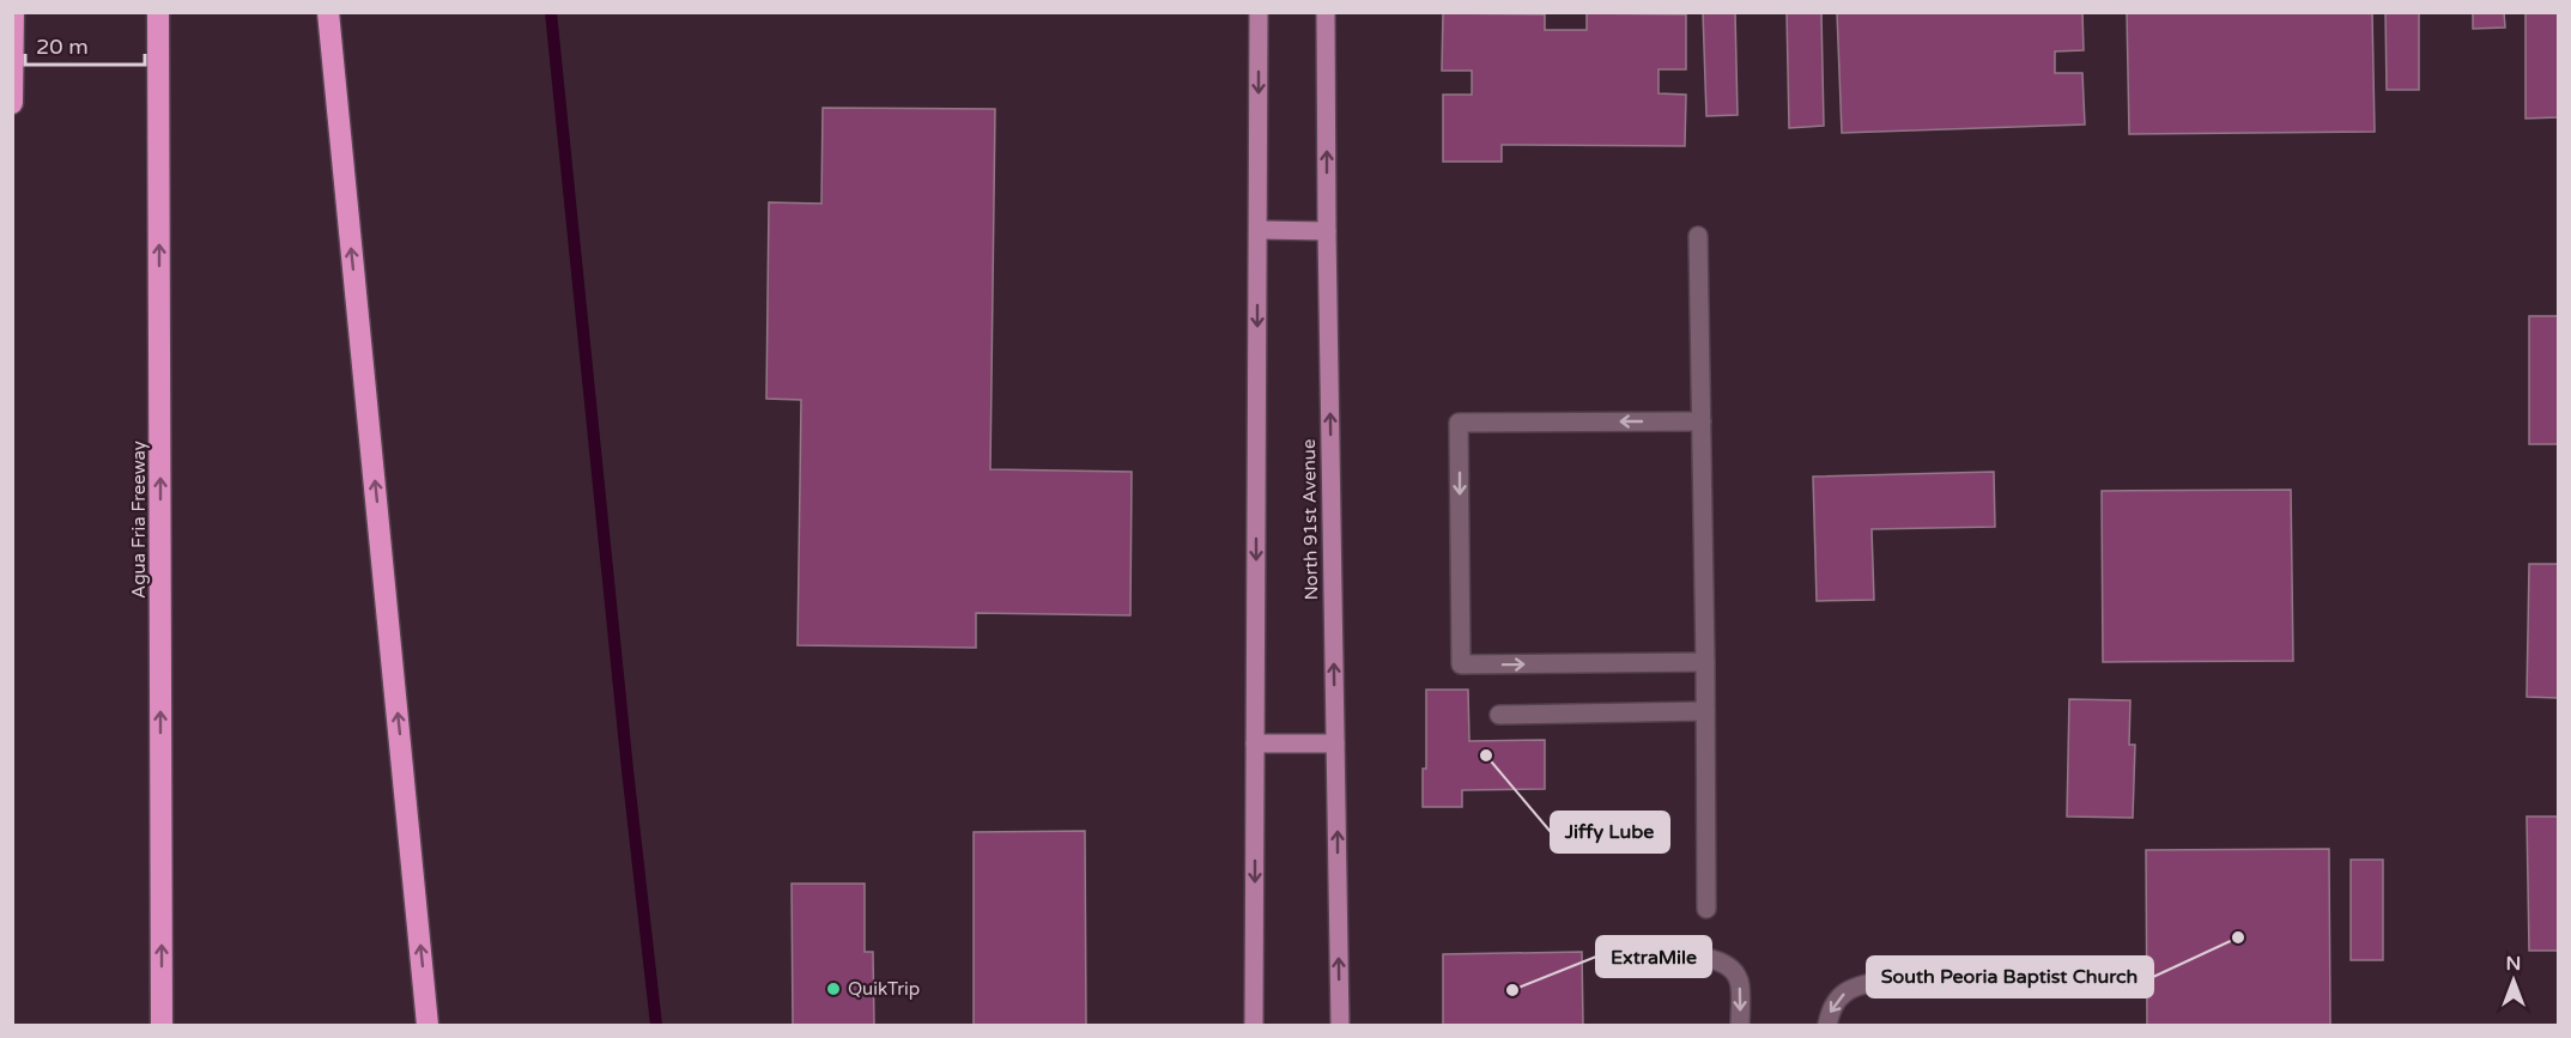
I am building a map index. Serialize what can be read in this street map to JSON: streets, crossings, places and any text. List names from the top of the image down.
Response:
{
  "streets": {
    "highway": ["Agua Fria Freeway"],
    "main road": ["North 91st Avenue"]
  },
  "places": [
    "Jiffy Lube",
    "South Peoria Baptist Church",
    "QuikTrip",
    "ExtraMile"
  ],
  "scale_bar": "20 m",
  "north": "top"
}
